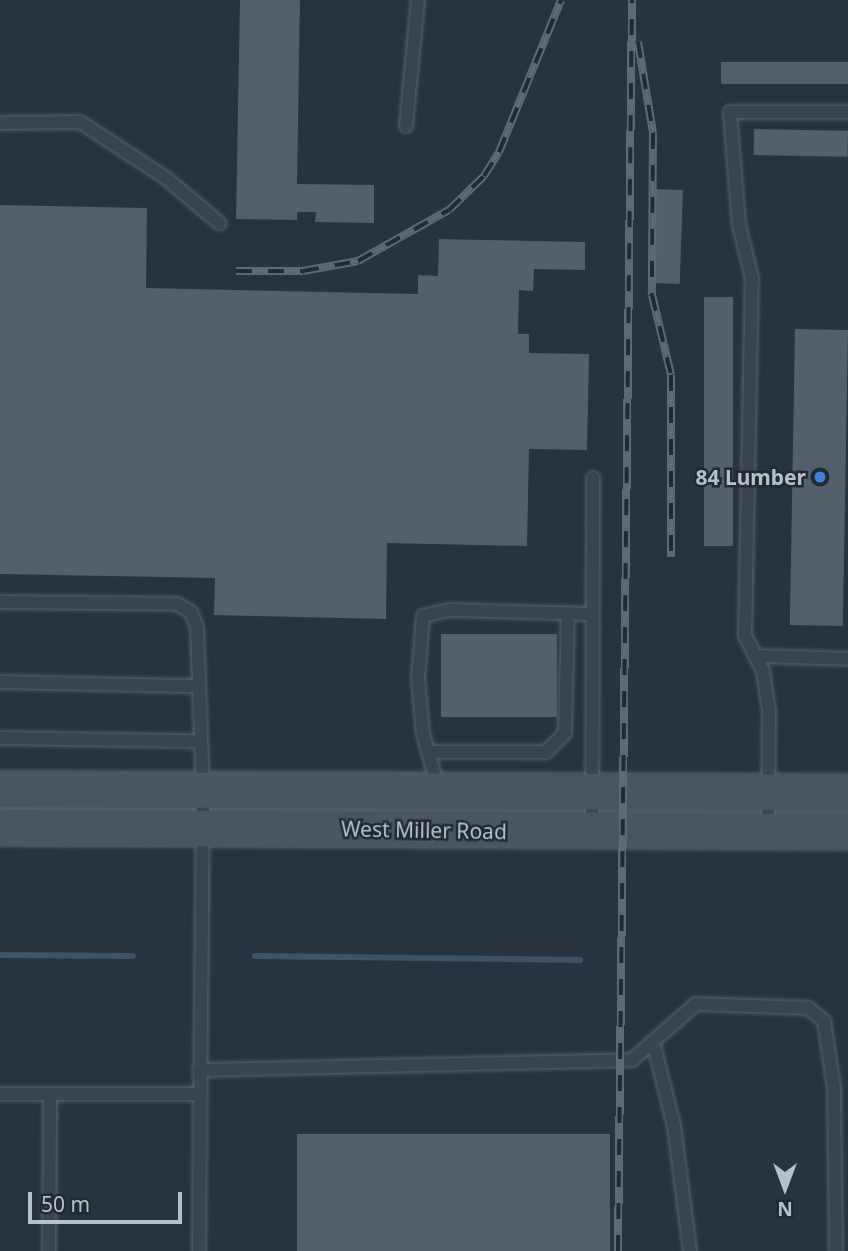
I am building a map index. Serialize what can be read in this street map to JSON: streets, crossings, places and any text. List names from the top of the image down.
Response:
{
  "streets": {
    "main road": ["West Miller Road"]
  },
  "places": ["84 Lumber"],
  "scale_bar": "50 m",
  "north": "bottom"
}
